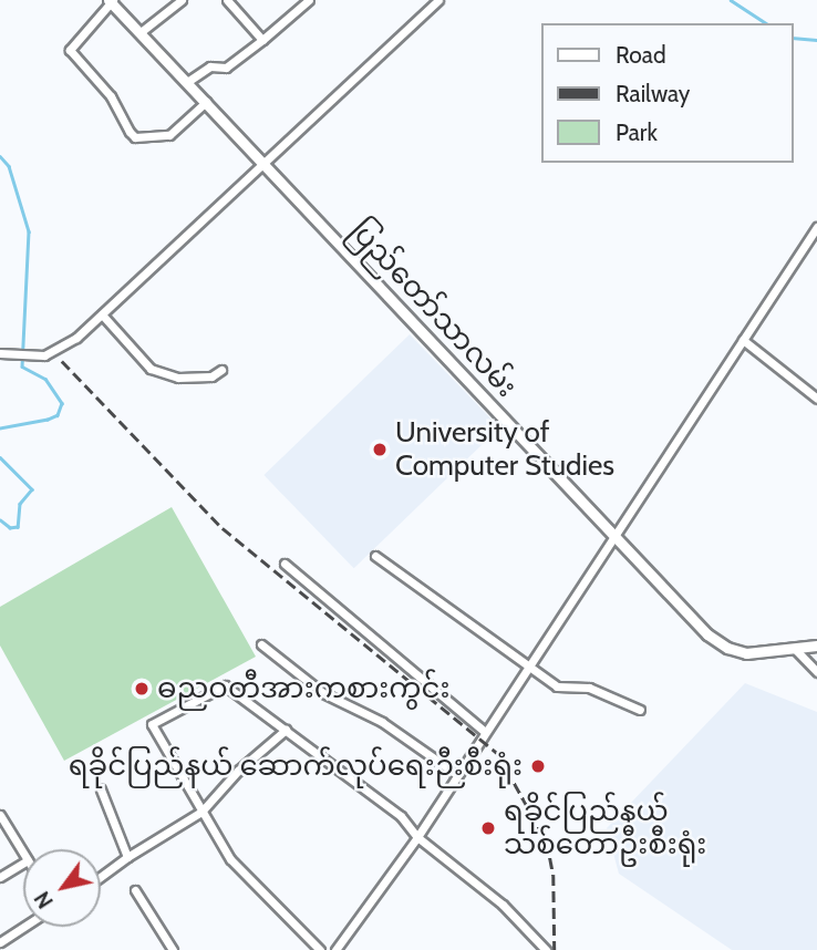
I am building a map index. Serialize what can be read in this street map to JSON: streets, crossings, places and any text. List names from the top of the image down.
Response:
{
  "streets": {
    "street": ["ပြည်တော်သာလမ်း"]
  },
  "places": [
    "University of Computer Studies",
    "ဓညဝတီအားကစားကွင်း",
    "ရခိုင်ပြည်နယ် ဆောက်လုပ်ရေးဉီးစီးရုံး",
    "ရခိုင်ပြည်နယ် သစ်တောဦးစီးရုံး"
  ],
  "legend": ["Road", "Railway", "Park"],
  "north": "bottom left"
}
